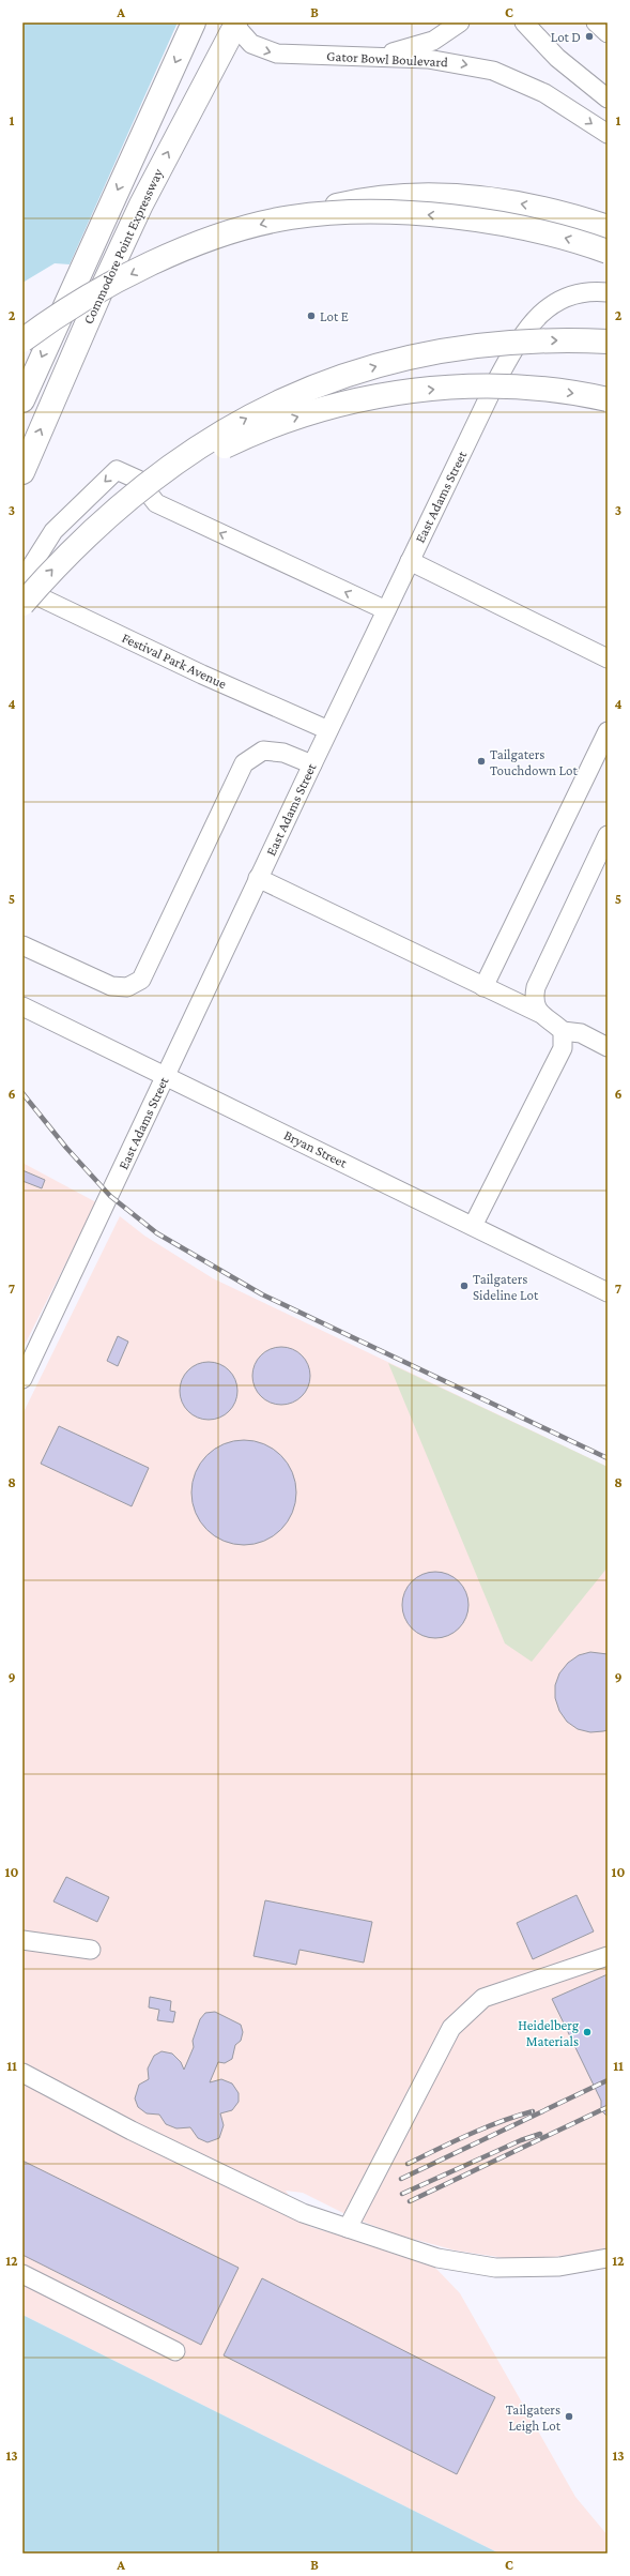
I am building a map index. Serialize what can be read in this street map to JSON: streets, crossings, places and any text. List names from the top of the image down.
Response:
{
  "streets": {
    "highway": ["Commodore Point Expressway"],
    "street": [
      "Gator Bowl Boulevard",
      "East Adams Street",
      "Festival Park Avenue",
      "Bryan Street"
    ]
  },
  "crossings": [
    ["Gator Bowl Boulevard", "Commodore Point Expressway"],
    ["East Adams Street", "Festival Park Avenue"],
    ["East Adams Street", "Bryan Street"]
  ],
  "one_way": ["Gator Bowl Boulevard"],
  "places": [
    "Lot D",
    "Lot E",
    "Tailgaters Touchdown Lot",
    "Tailgaters Sideline Lot",
    "Heidelberg Materials",
    "Tailgaters Leigh Lot"
  ],
  "grid": {
    "columns": ["A", "B", "C"],
    "rows": [
      "1",
      "2",
      "3",
      "4",
      "5",
      "6",
      "7",
      "8",
      "9",
      "10",
      "11",
      "12",
      "13"
    ]
  }
}
